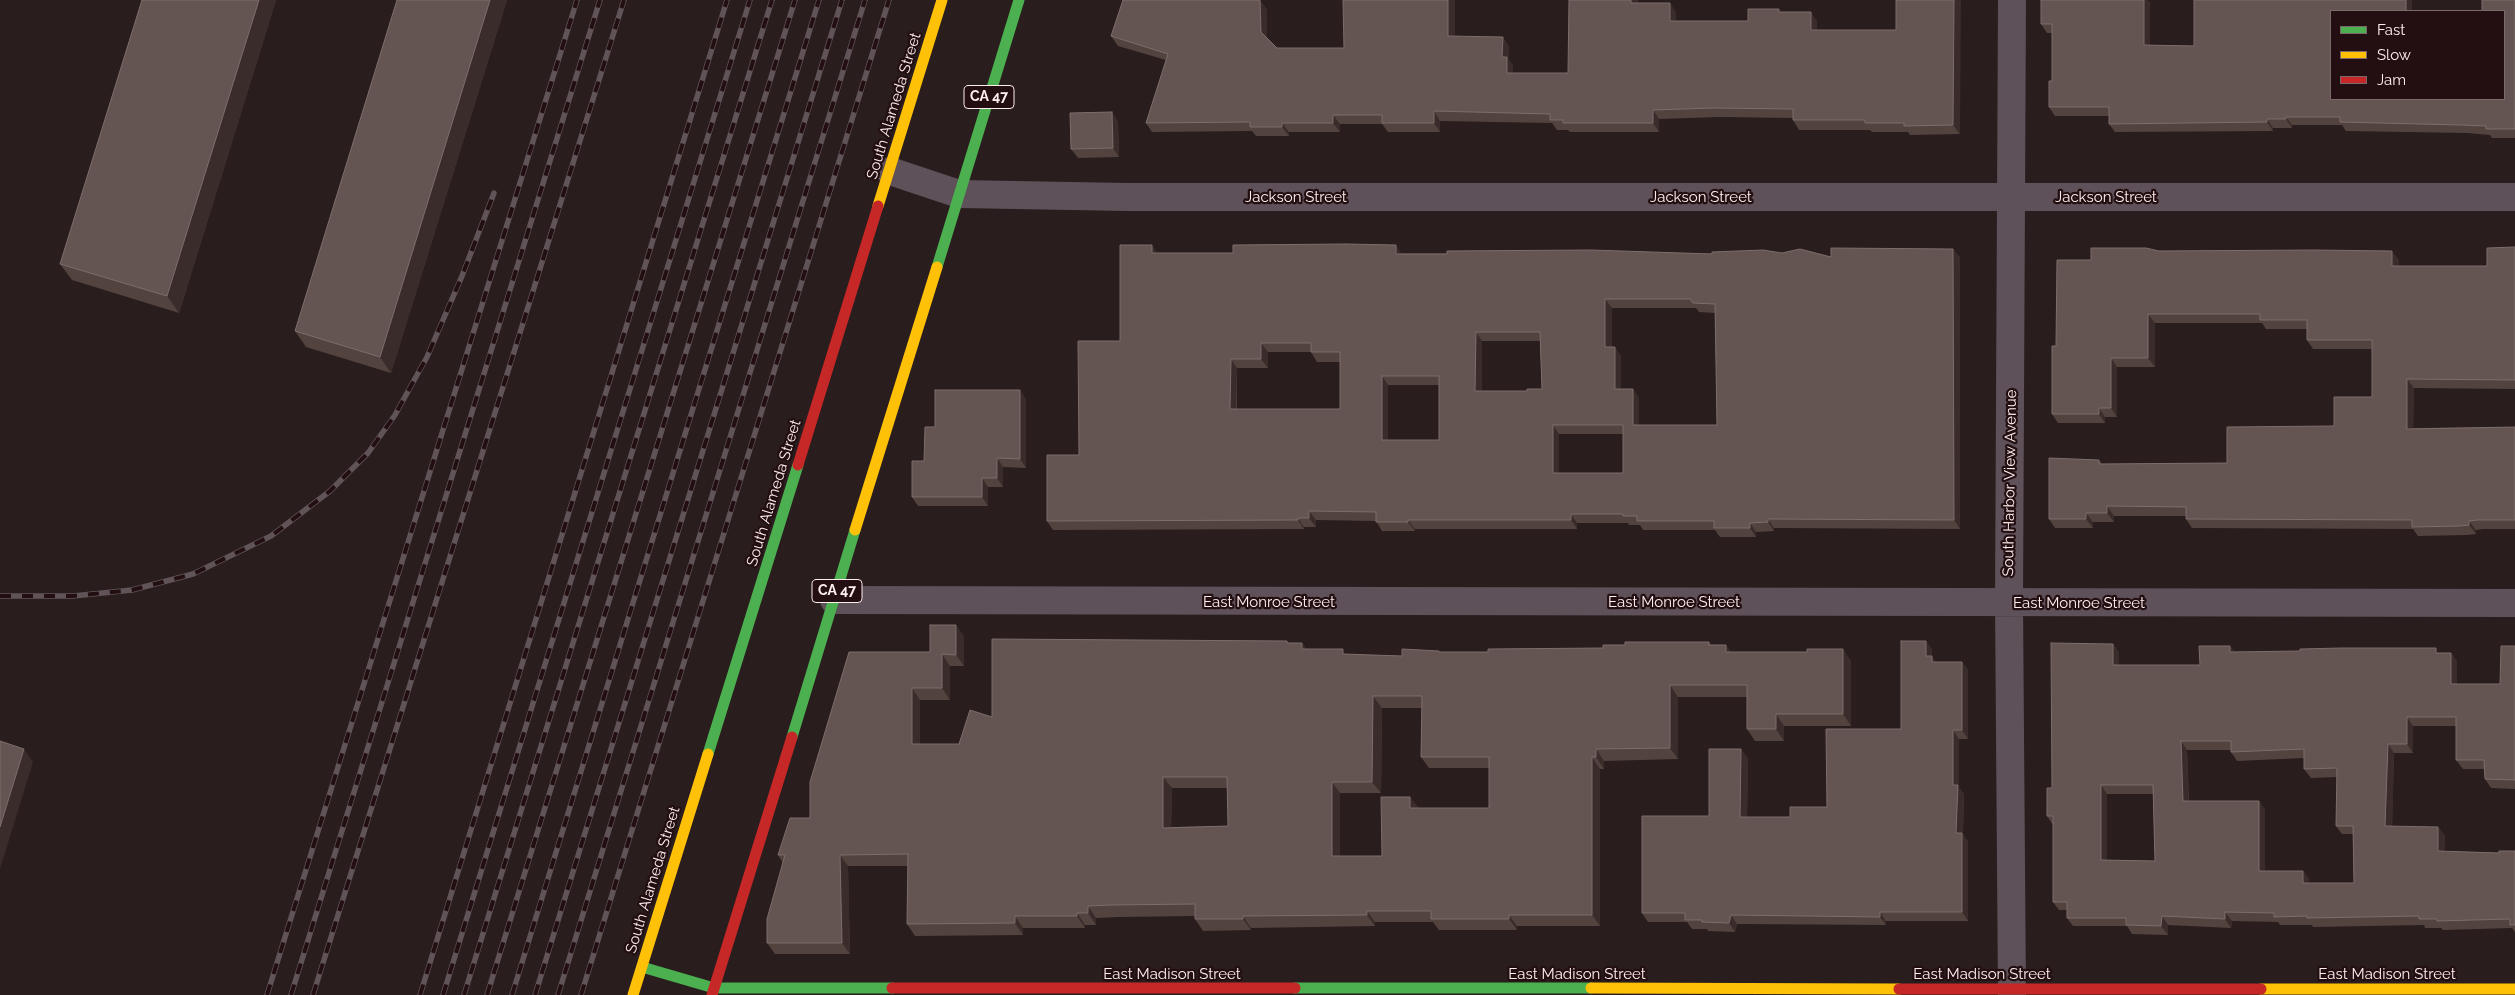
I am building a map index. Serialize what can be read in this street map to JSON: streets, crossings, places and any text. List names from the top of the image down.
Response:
{
  "streets": {
    "main road": ["CA 47", "South Alameda Street", "East Madison Street"],
    "street": ["Jackson Street", "South Harbor View Avenue", "East Monroe Street"]
  },
  "crossings": [
    ["CA 47", "Jackson Street"],
    ["CA 47", "East Monroe Street"],
    ["CA 47", "East Madison Street"],
    ["South Alameda Street", "Jackson Street"],
    ["South Alameda Street", "East Madison Street"],
    ["Jackson Street", "South Harbor View Avenue"],
    ["South Harbor View Avenue", "East Monroe Street"],
    ["South Harbor View Avenue", "East Madison Street"]
  ],
  "legend": ["Fast", "Slow", "Jam"]
}
